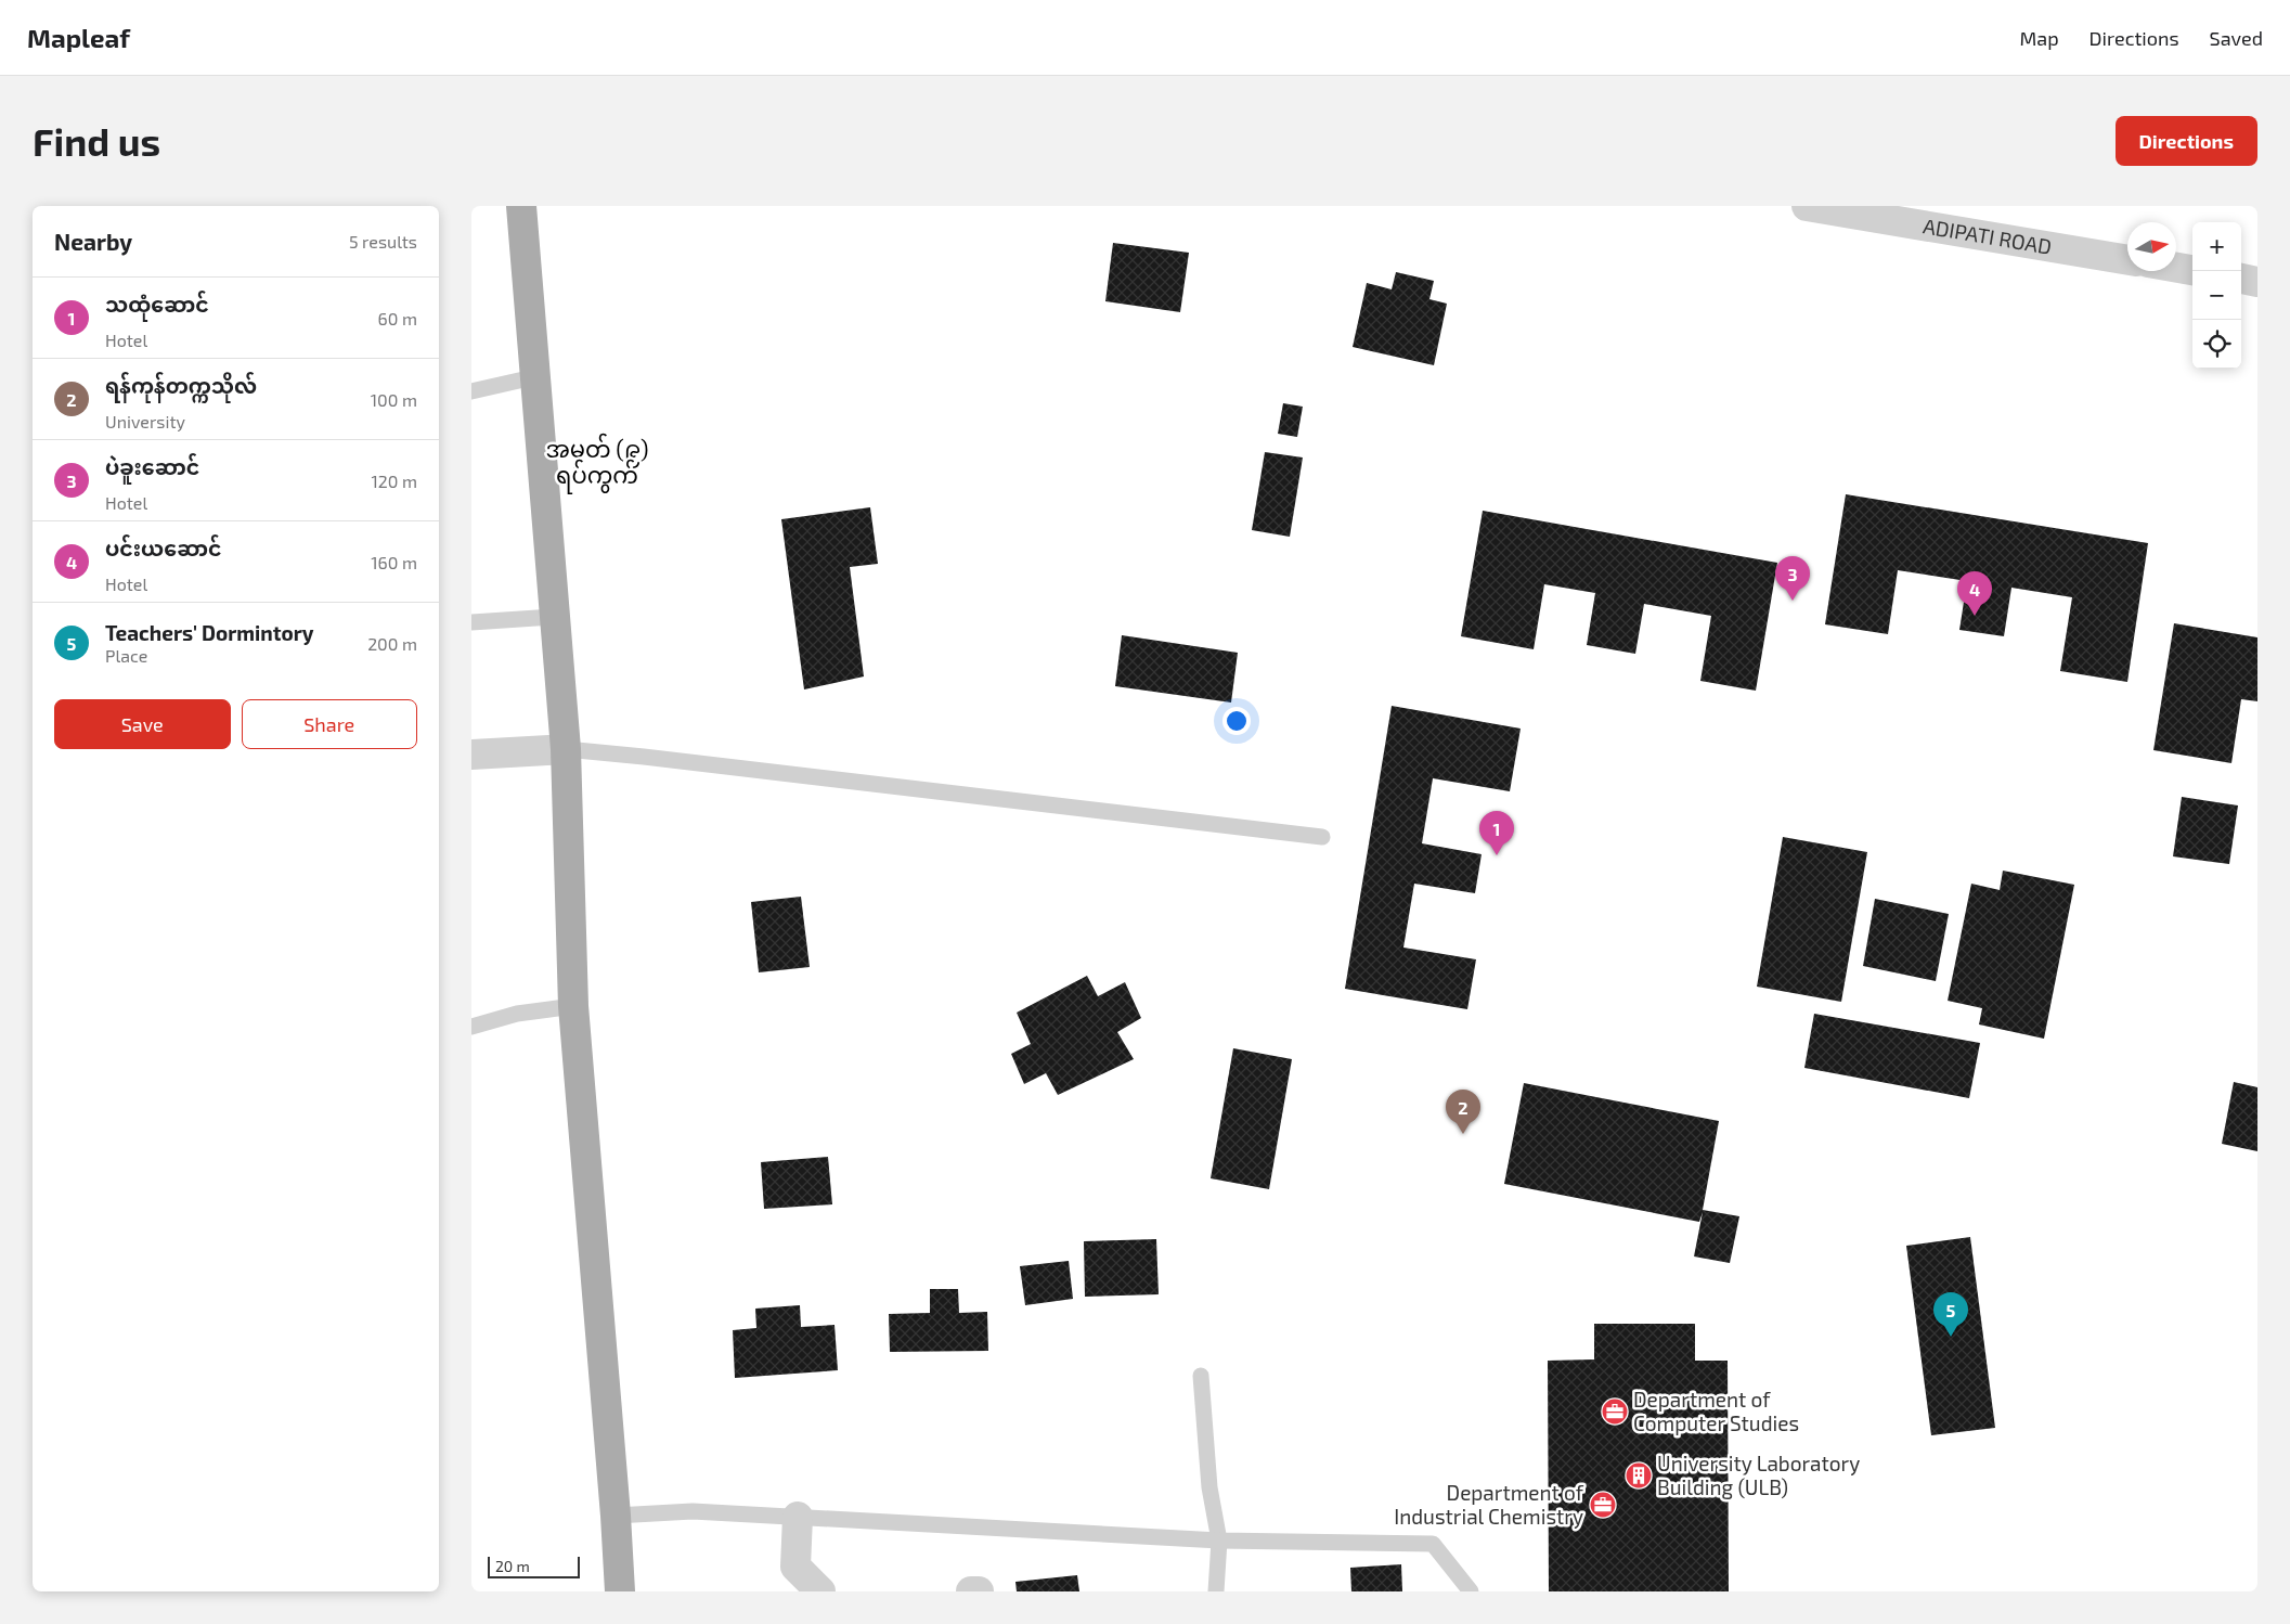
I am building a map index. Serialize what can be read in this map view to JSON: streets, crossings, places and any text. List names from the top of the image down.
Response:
{
  "streets": {
    "street": ["ADIPATI ROAD"]
  },
  "districts": ["အမှတ် (၉) ရပ်ကွက်"],
  "places": {
    "office": ["Department of Computer Studies", "Department of Industrial Chemistry"],
    "building": ["University Laboratory Building (ULB)"]
  },
  "scale_bar": "20 m",
  "north": "right",
  "page": {
    "header": "Mapleaf",
    "nav": ["Map", "Directions", "Saved"],
    "buttons": [
      "Directions",
      ["Save", "Share"]
    ],
    "title": "Find us",
    "heading": ["Nearby", "5 results"],
    "map_buttons": ["+", "−"],
    "list": [
      {
        "mark": "1",
        "name": "သထုံဆောင်",
        "note": "Hotel",
        "value": "60 m"
      },
      {
        "mark": "2",
        "name": "ရန်ကုန်တက္ကသိုလ်",
        "note": "University",
        "value": "100 m"
      },
      {
        "mark": "3",
        "name": "ပဲခူးဆောင်",
        "note": "Hotel",
        "value": "120 m"
      },
      {
        "mark": "4",
        "name": "ပင်းယဆောင်",
        "note": "Hotel",
        "value": "160 m"
      },
      {
        "mark": "5",
        "name": "Teachers' Dormintory",
        "note": "Place",
        "value": "200 m"
      }
    ],
    "pins": [
      "3",
      "4",
      "1",
      "2",
      "5"
    ],
    "scale": "20 m"
  }
}
